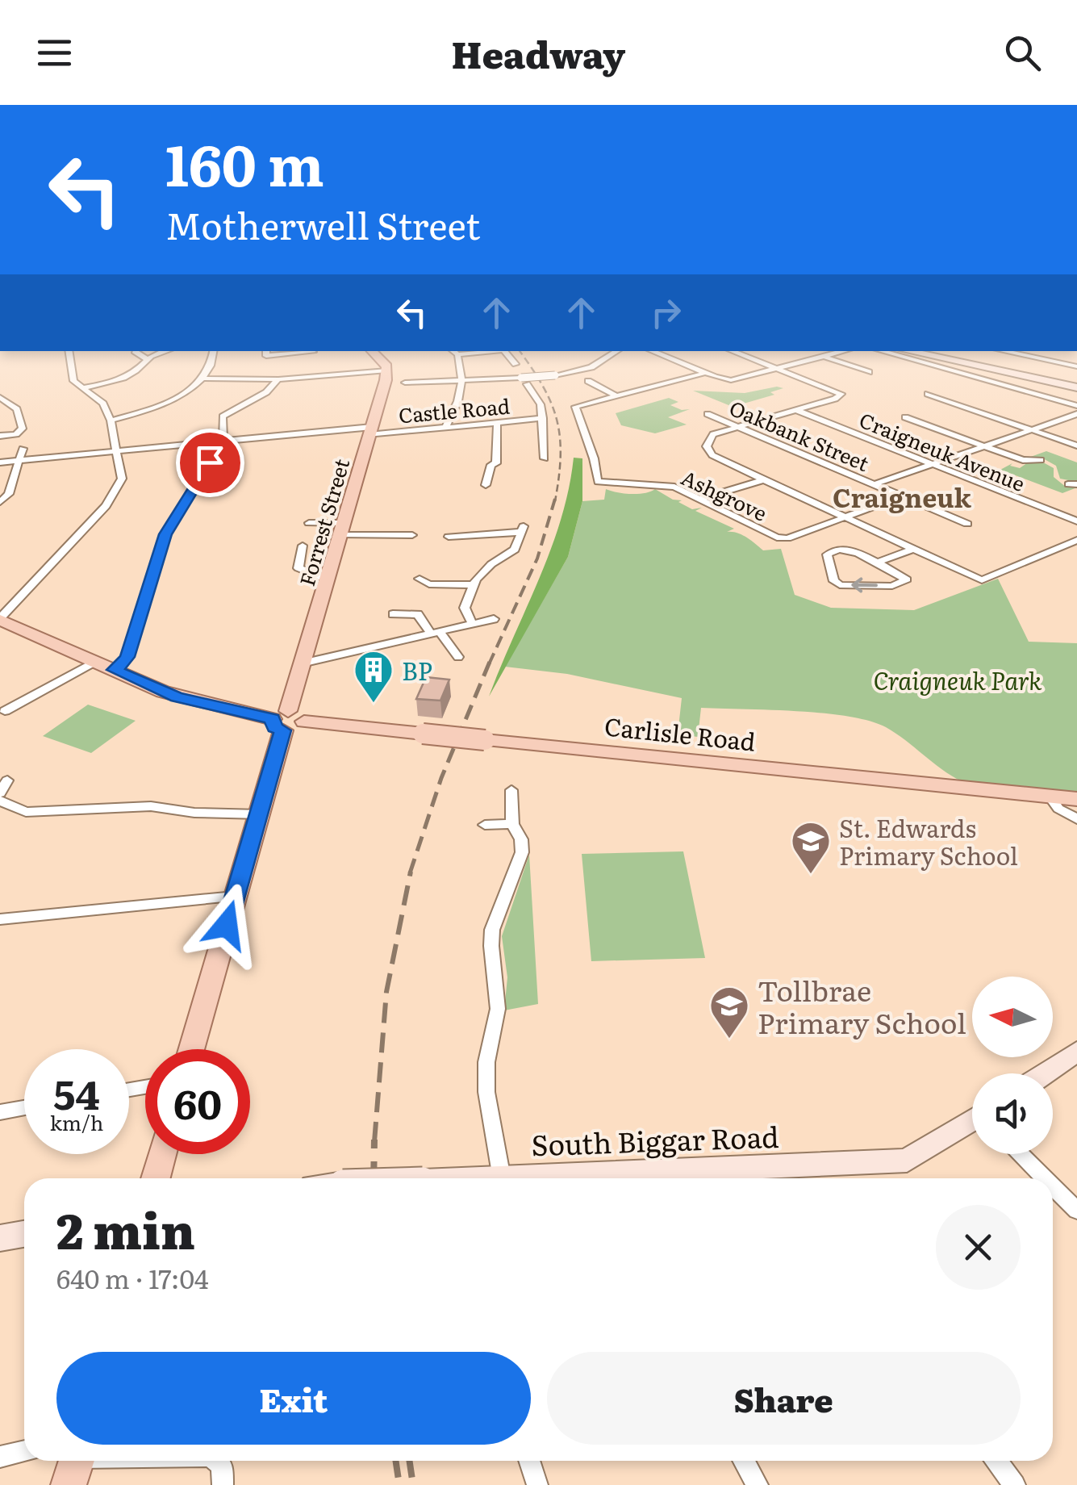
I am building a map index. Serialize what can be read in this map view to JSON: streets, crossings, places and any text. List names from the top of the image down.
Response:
{
  "streets": {
    "main road": ["Forrest Street", "Carlisle Road"],
    "street": [
      "Castle Road",
      "Oakbank Street",
      "Craigneuk Avenue",
      "Ashgrove",
      "South Biggar Road"
    ]
  },
  "crossings": [
    ["Castle Road", "Forrest Street"],
    ["Forrest Street", "Carlisle Road"]
  ],
  "districts": ["Craigneuk"],
  "parks": ["Craigneuk Park"],
  "places": {
    "building": ["BP"],
    "school or university": ["St. Edwards Primary School", "Tollbrae Primary School"]
  },
  "north": "left",
  "page": {
    "header": "Headway",
    "turn": ["160 m", "Motherwell Street"],
    "speed": "54 km/h",
    "limit": "60",
    "heading": ["2 min", "640 m · 17:04"],
    "buttons": ["Exit", "Share"]
  }
}
